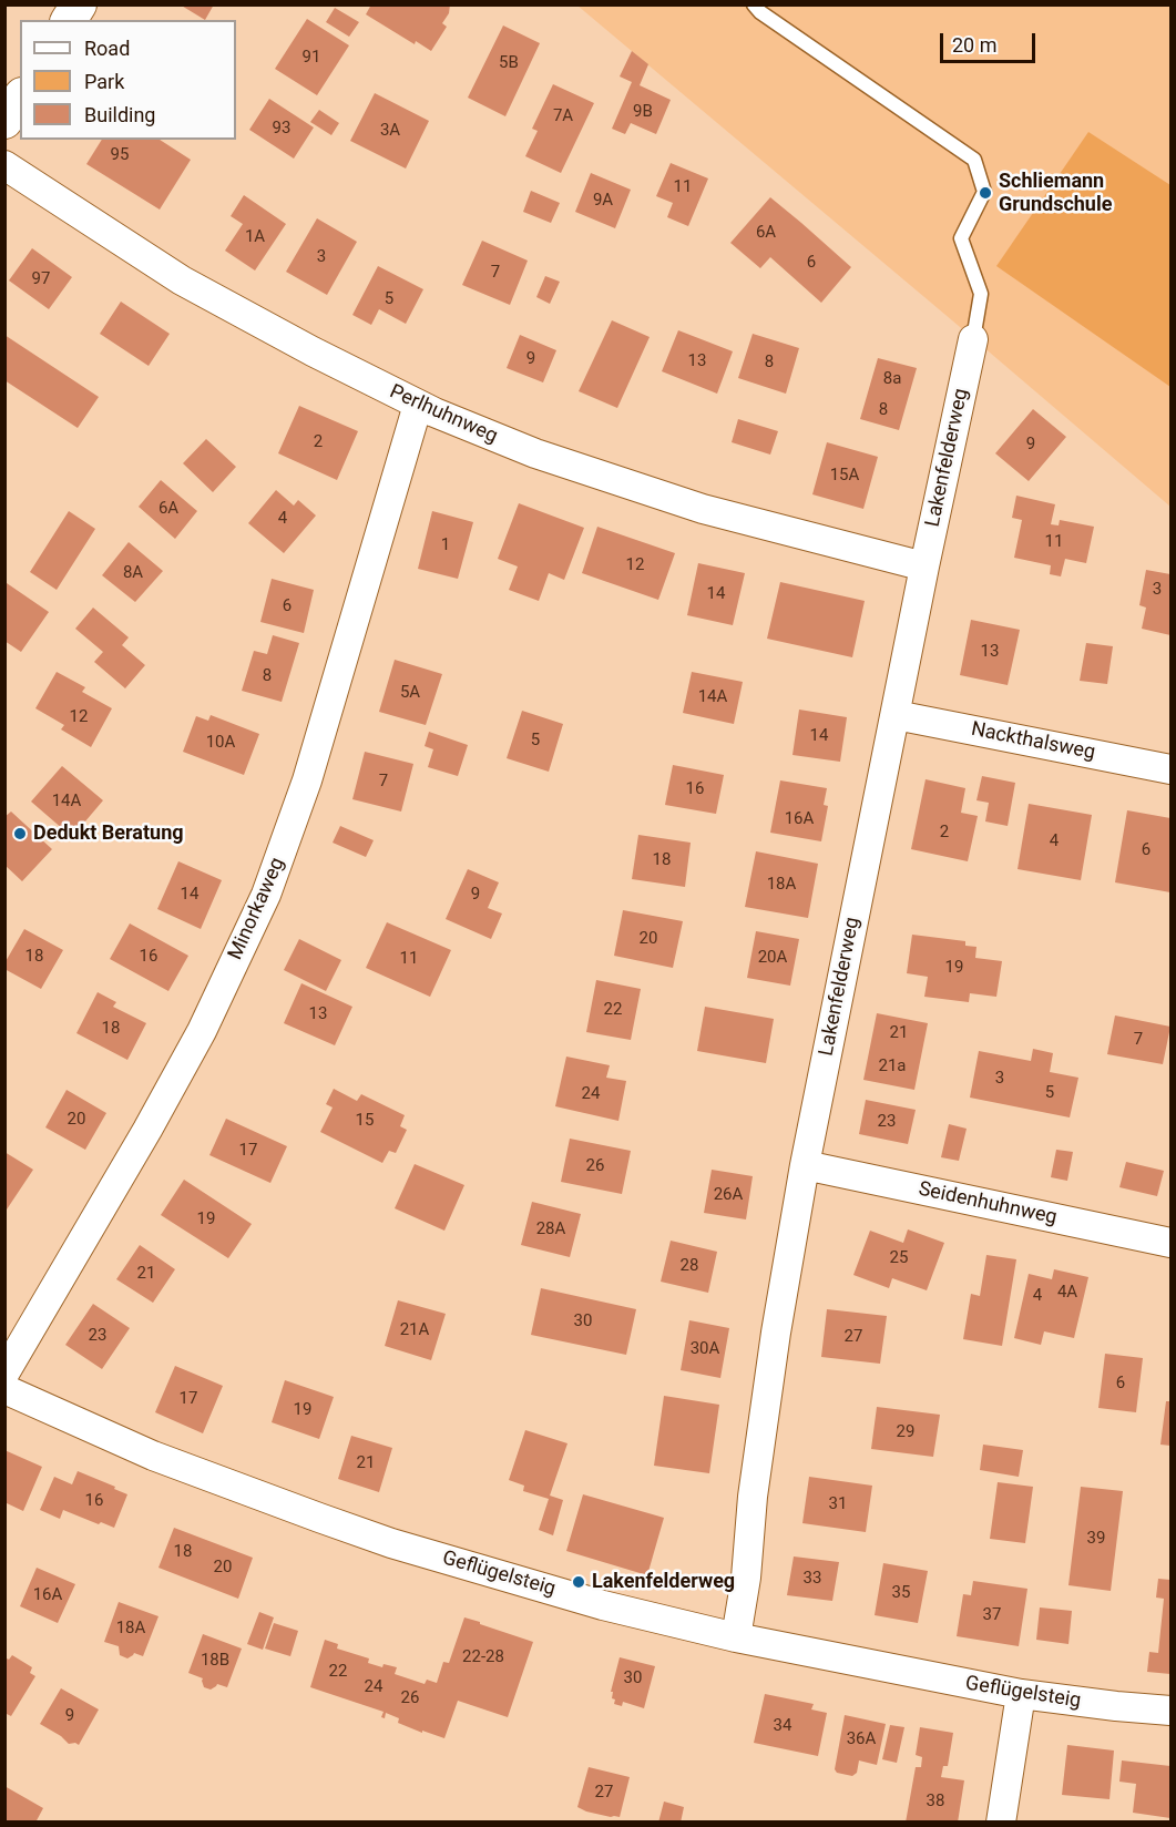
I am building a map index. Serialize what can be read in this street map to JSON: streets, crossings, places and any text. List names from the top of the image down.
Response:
{
  "streets": {
    "street": [
      "Perlhuhnweg",
      "Lakenfelderweg",
      "Nackthalsweg",
      "Minorkaweg",
      "Seidenhuhnweg",
      "Geflügelsteig"
    ]
  },
  "crossings": [
    ["Perlhuhnweg", "Lakenfelderweg"],
    ["Perlhuhnweg", "Minorkaweg"],
    ["Lakenfelderweg", "Nackthalsweg"],
    ["Lakenfelderweg", "Seidenhuhnweg"],
    ["Lakenfelderweg", "Geflügelsteig"]
  ],
  "places": ["Schliemann Grundschule", "Dedukt Beratung", "Lakenfelderweg"],
  "house_numbers": [
    "91",
    "5B",
    "9B",
    "7A",
    "93",
    "3A",
    "95",
    "11",
    "9A",
    "6A",
    "1A",
    "3",
    "6",
    "7",
    "97",
    "5",
    "9",
    "13",
    "8",
    "8a",
    "8",
    "2",
    "9",
    "15A",
    "6A",
    "4",
    "11",
    "1",
    "12",
    "8A",
    "3",
    "14",
    "6",
    "13",
    "8",
    "5A",
    "14A",
    "12",
    "14",
    "5",
    "10A",
    "7",
    "16",
    "14A",
    "16A",
    "2",
    "4",
    "6",
    "18",
    "18A",
    "14",
    "9",
    "20",
    "18",
    "16",
    "20A",
    "11",
    "19",
    "22",
    "13",
    "18",
    "21",
    "7",
    "21a",
    "3",
    "5",
    "24",
    "20",
    "15",
    "23",
    "17",
    "26",
    "26A",
    "19",
    "28A",
    "25",
    "28",
    "21",
    "4A",
    "4",
    "30",
    "21A",
    "23",
    "27",
    "30A",
    "6",
    "17",
    "19",
    "29",
    "21",
    "16",
    "31",
    "39",
    "18",
    "20",
    "33",
    "35",
    "16A",
    "37",
    "18A",
    "22-28",
    "18B",
    "22",
    "30",
    "24",
    "26",
    "9",
    "34",
    "36A",
    "27",
    "38"
  ],
  "legend": ["Road", "Park", "Building"],
  "scale_bar": "20 m"
}
